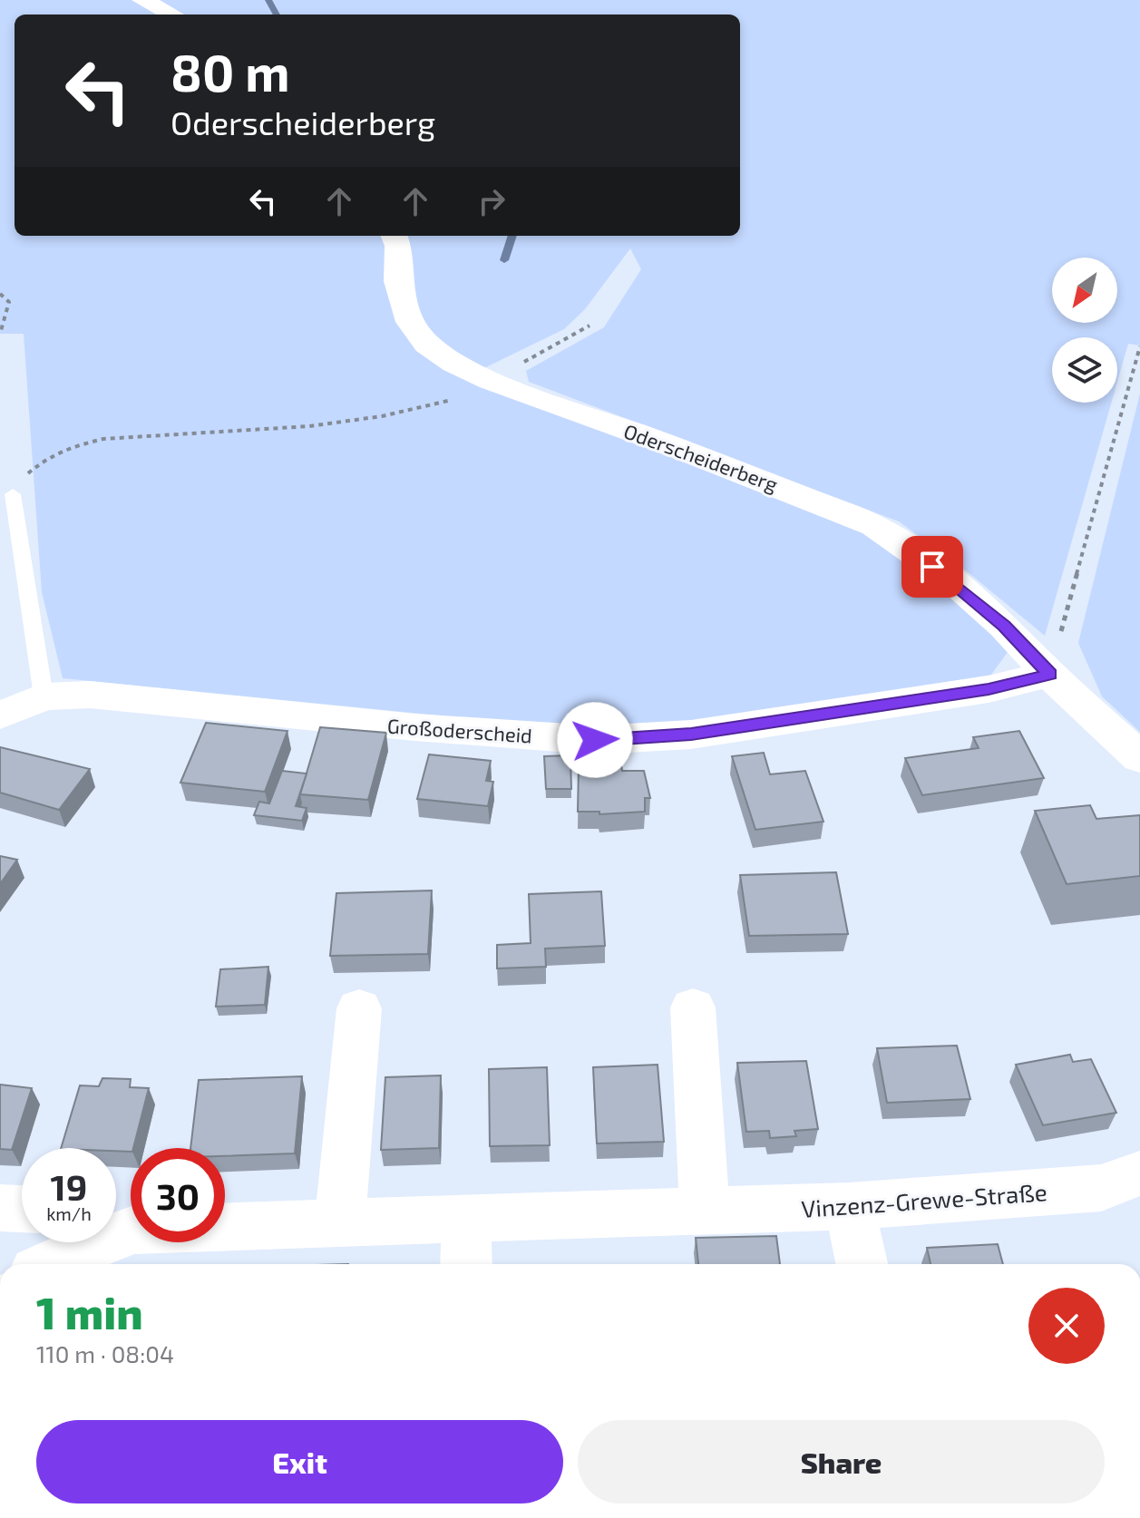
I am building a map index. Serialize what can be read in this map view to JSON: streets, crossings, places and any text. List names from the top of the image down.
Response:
{
  "streets": {
    "street": ["Oderscheiderberg", "Großoderscheid", "Vinzenz-Grewe-Straße"]
  },
  "crossings": [
    ["Oderscheiderberg", "Großoderscheid"]
  ],
  "north": "bottom left",
  "page": {
    "turn": ["80 m", "Oderscheiderberg"],
    "speed": "19 km/h",
    "limit": "30",
    "heading": ["1 min", "110 m · 08:04"],
    "buttons": ["Exit", "Share"]
  }
}
